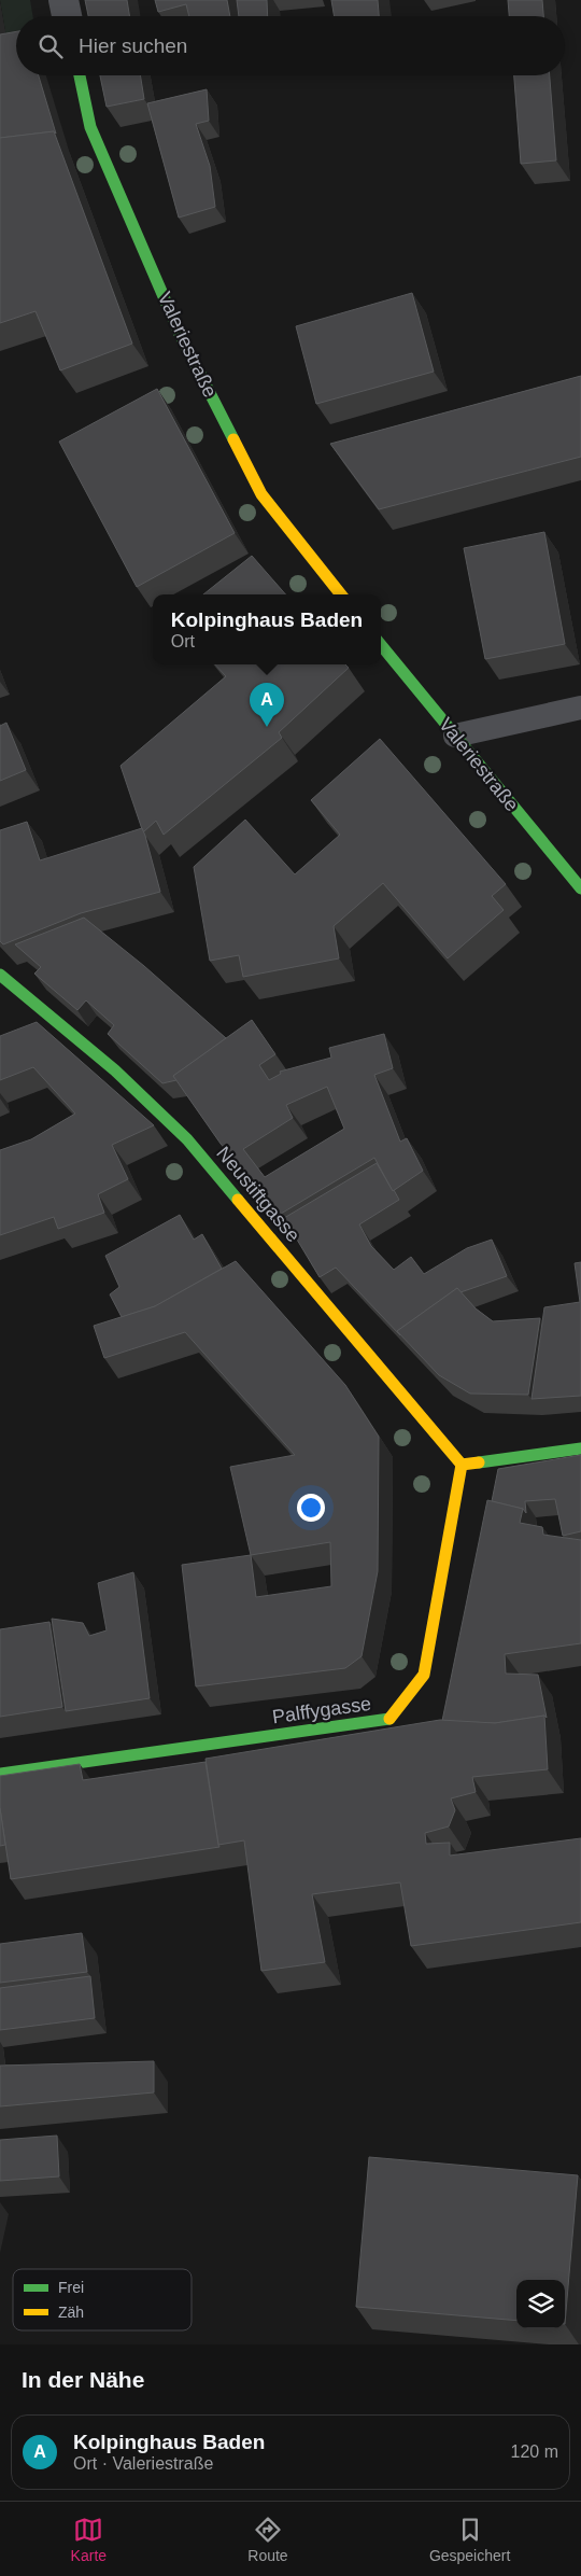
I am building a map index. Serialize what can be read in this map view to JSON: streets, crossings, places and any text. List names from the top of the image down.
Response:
{
  "streets": {
    "street": ["Valeriestraße", "Neustiftgasse", "Palffygasse"]
  },
  "crossings": [
    ["Neustiftgasse", "Palffygasse"]
  ],
  "legend": ["Frei", "Zäh"],
  "page": {
    "search": "Hier suchen",
    "popup": ["Kolpinghaus Baden", "Ort"],
    "pins": "A",
    "heading": "In der Nähe",
    "list": [
      {
        "mark": "A",
        "name": "Kolpinghaus Baden",
        "note": "Ort · Valeriestraße",
        "value": "120 m"
      }
    ],
    "nav": ["Karte", "Route", "Gespeichert"]
  }
}
